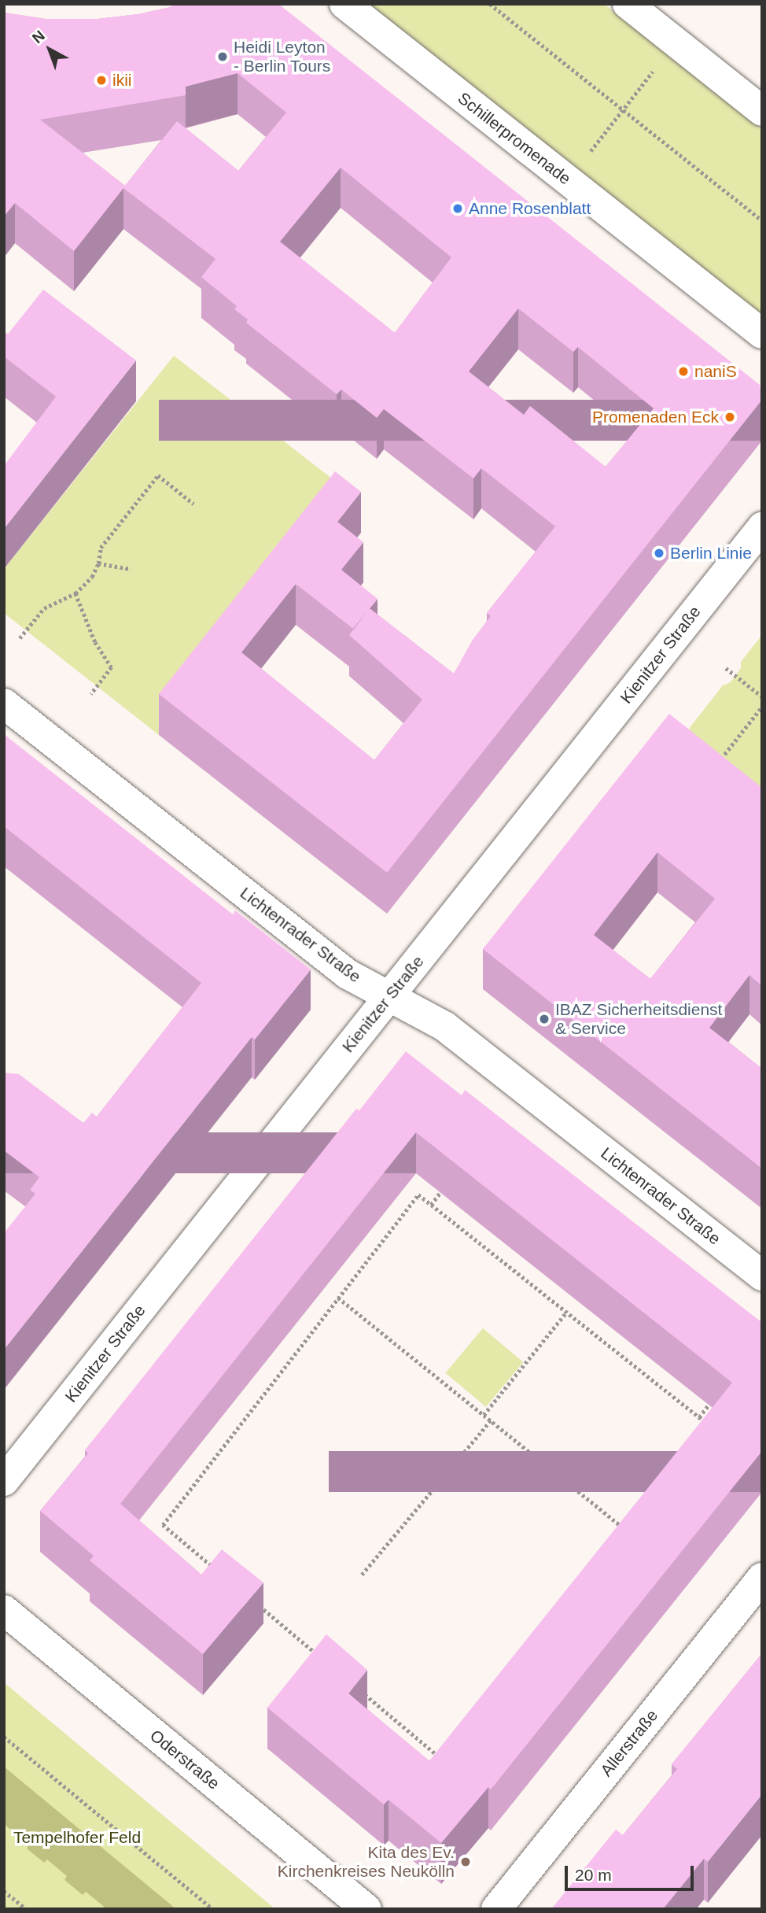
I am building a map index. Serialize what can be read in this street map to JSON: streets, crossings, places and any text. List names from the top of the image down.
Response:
{
  "streets": {
    "street": [
      "Schillerpromenade",
      "Kienitzer Straße",
      "Lichtenrader Straße",
      "Allerstraße",
      "Oderstraße"
    ]
  },
  "crossings": [
    ["Kienitzer Straße", "Lichtenrader Straße"]
  ],
  "parks": ["Tempelhofer Feld"],
  "places": [
    "Heidi Leyton - Berlin Tours",
    "ikii",
    "Anne Rosenblatt",
    "naniS",
    "Promenaden Eck",
    "Berlin Linie",
    "IBAZ Sicherheitsdienst & Service",
    "Kita des Ev. Kirchenkreises Neukölln"
  ],
  "scale_bar": "20 m",
  "north": "top left"
}
